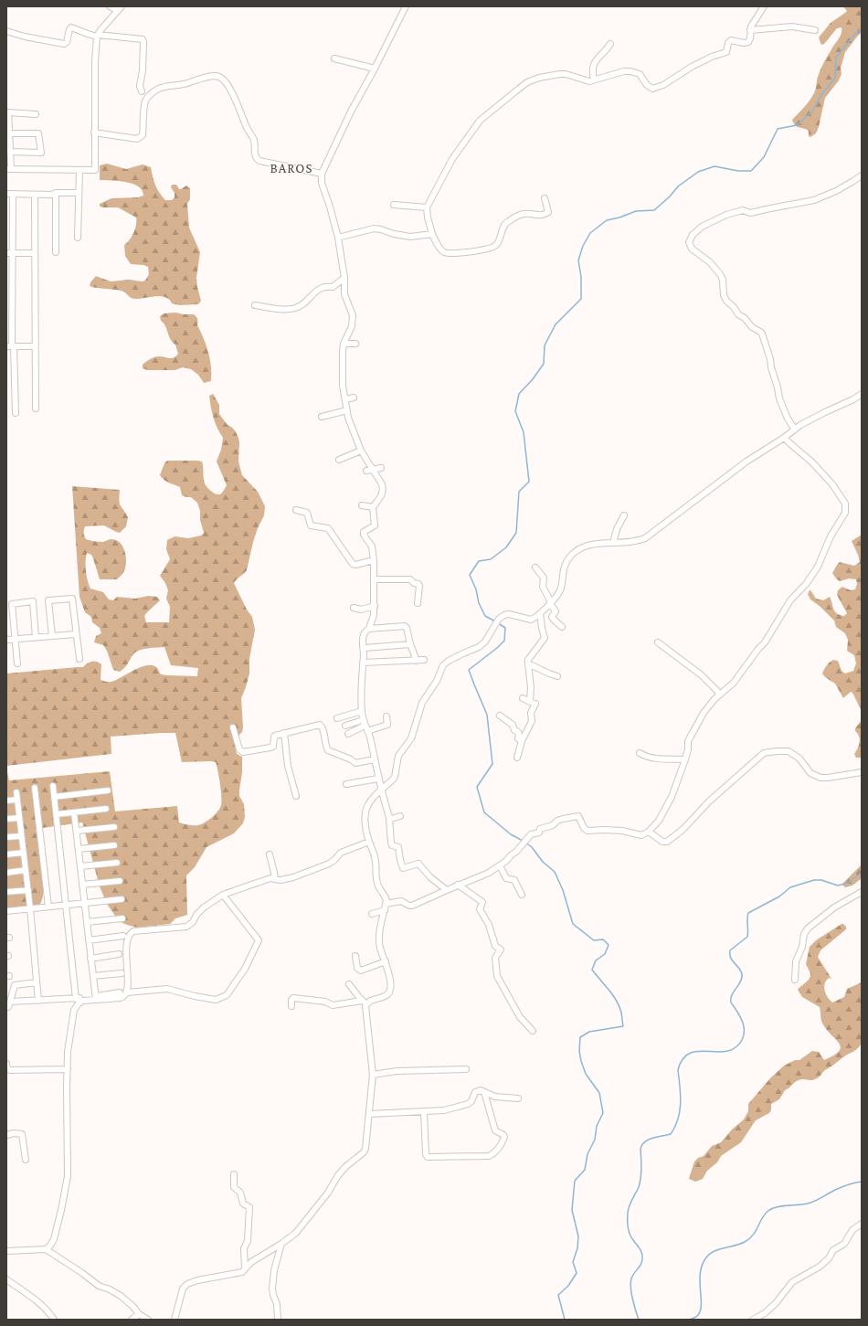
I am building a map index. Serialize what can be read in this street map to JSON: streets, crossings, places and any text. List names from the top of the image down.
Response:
{
  "districts": ["BAROS"]
}
